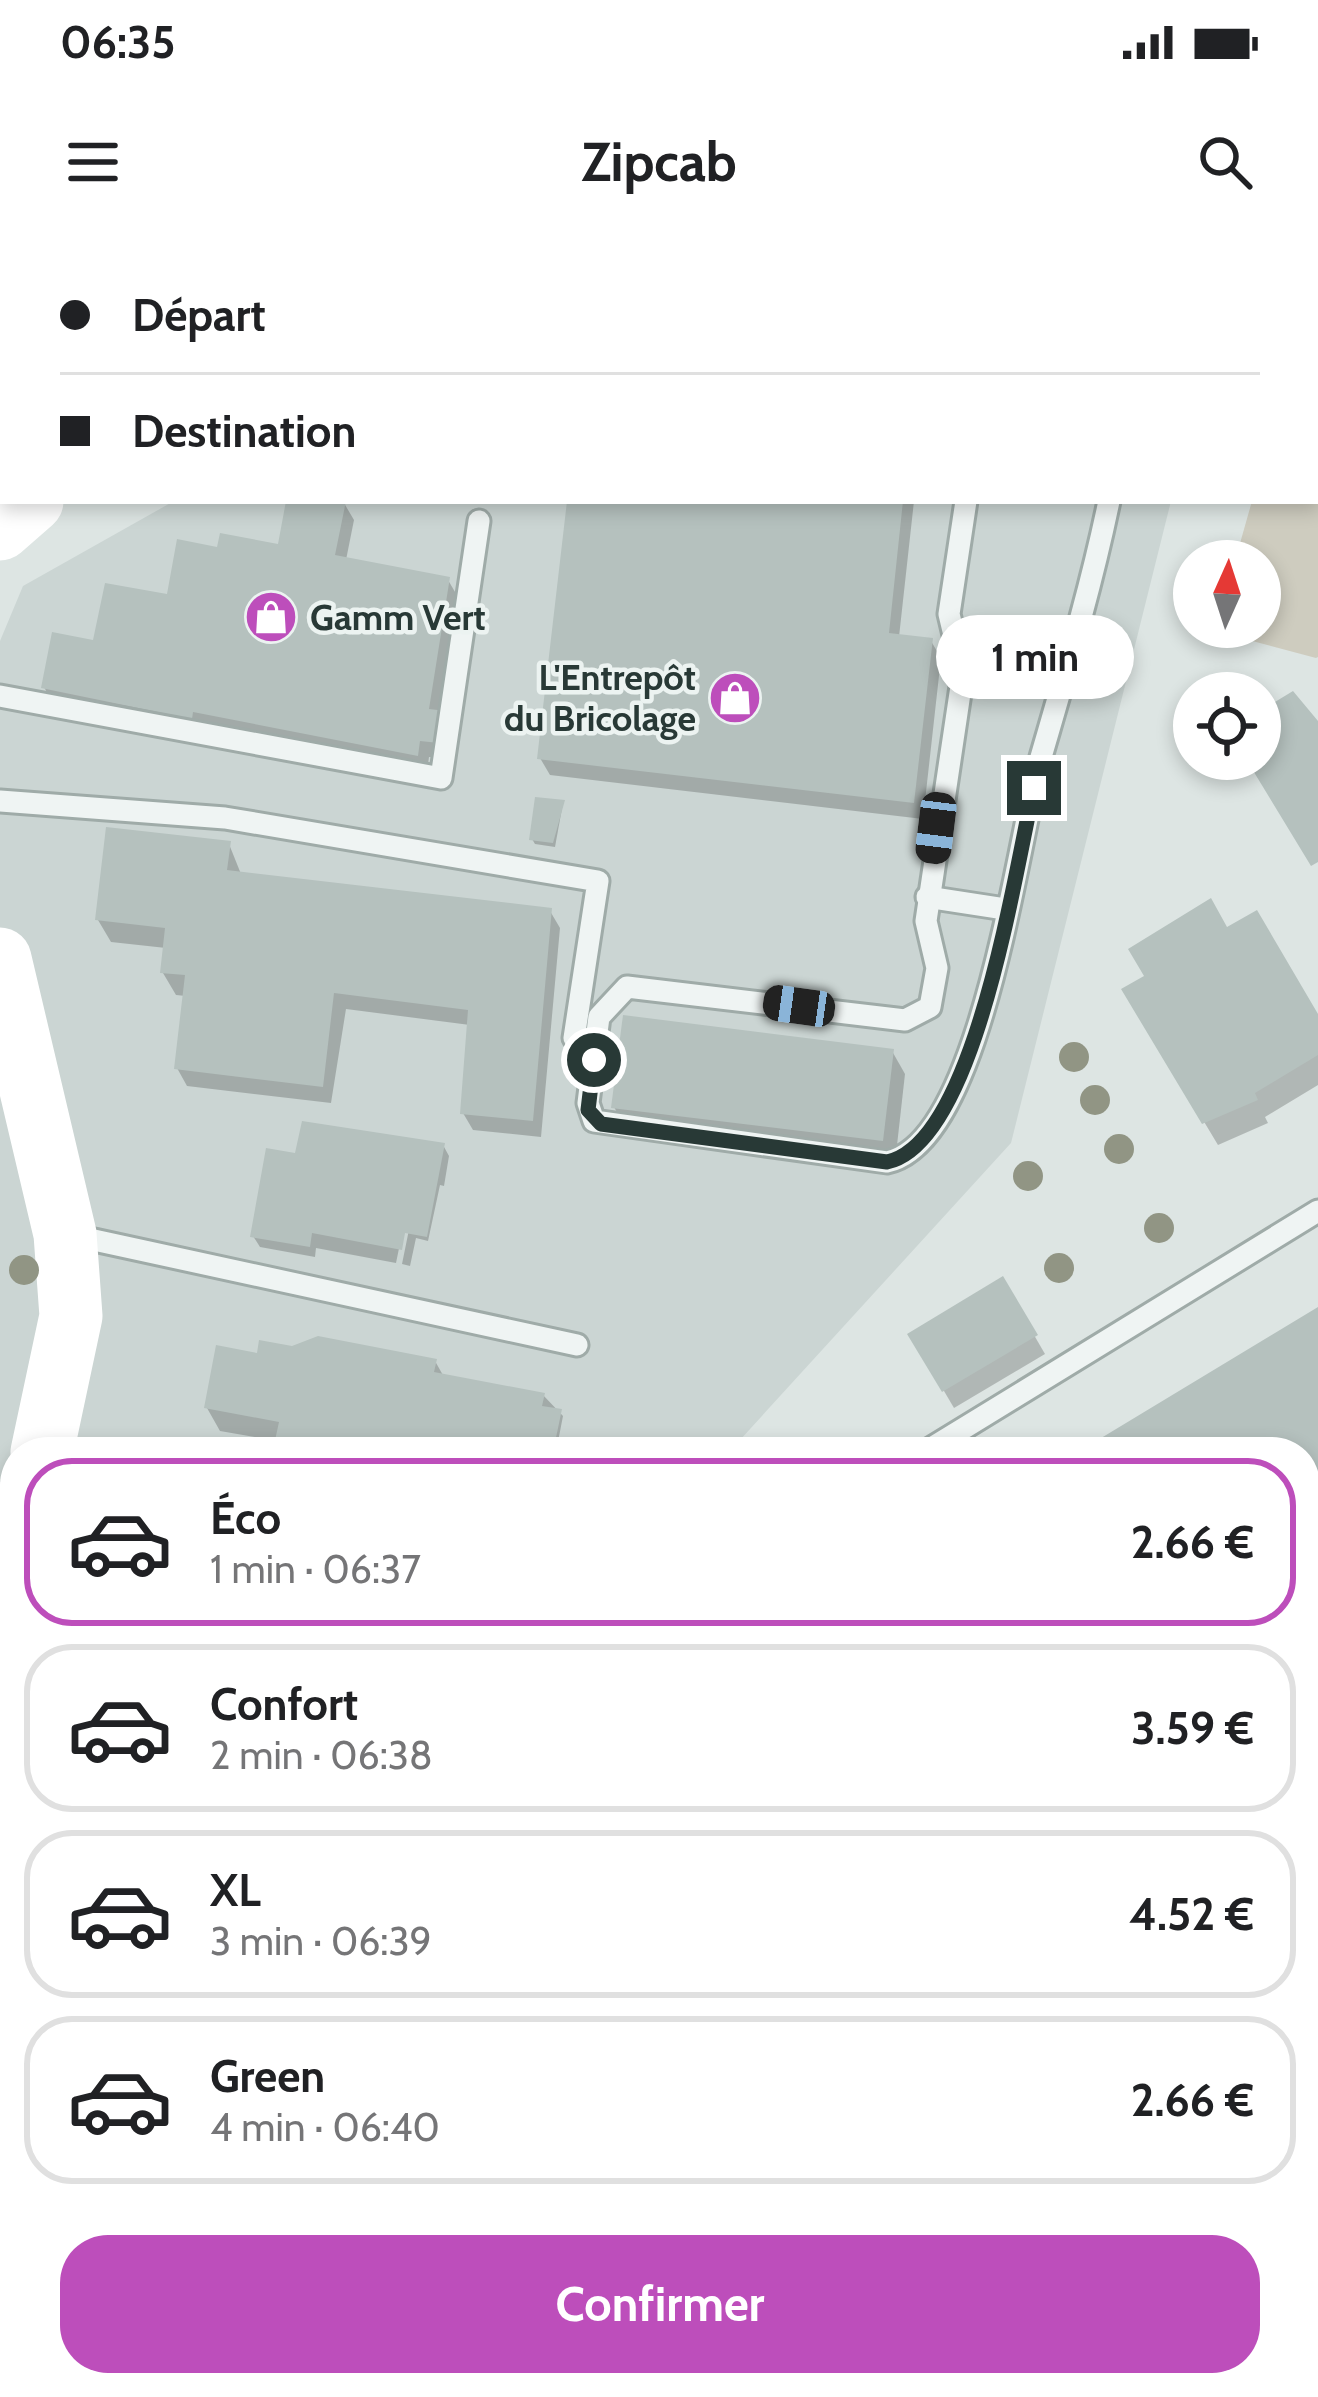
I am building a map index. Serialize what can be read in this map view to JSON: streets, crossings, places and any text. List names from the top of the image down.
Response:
{
  "places": {
    "shop": ["Gamm Vert", "L'Entrepôt du Bricolage"]
  },
  "north": "top",
  "page": {
    "status": "06:35",
    "header": "Zipcab",
    "banner": ["Départ", "Destination"],
    "bubble": "1 min",
    "list": [
      {
        "name": "Éco",
        "note": "1 min · 06:37",
        "value": "2.66 €"
      },
      {
        "name": "Confort",
        "note": "2 min · 06:38",
        "value": "3.59 €"
      },
      {
        "name": "XL",
        "note": "3 min · 06:39",
        "value": "4.52 €"
      },
      {
        "name": "Green",
        "note": "4 min · 06:40",
        "value": "2.66 €"
      }
    ],
    "buttons": "Confirmer"
  }
}
